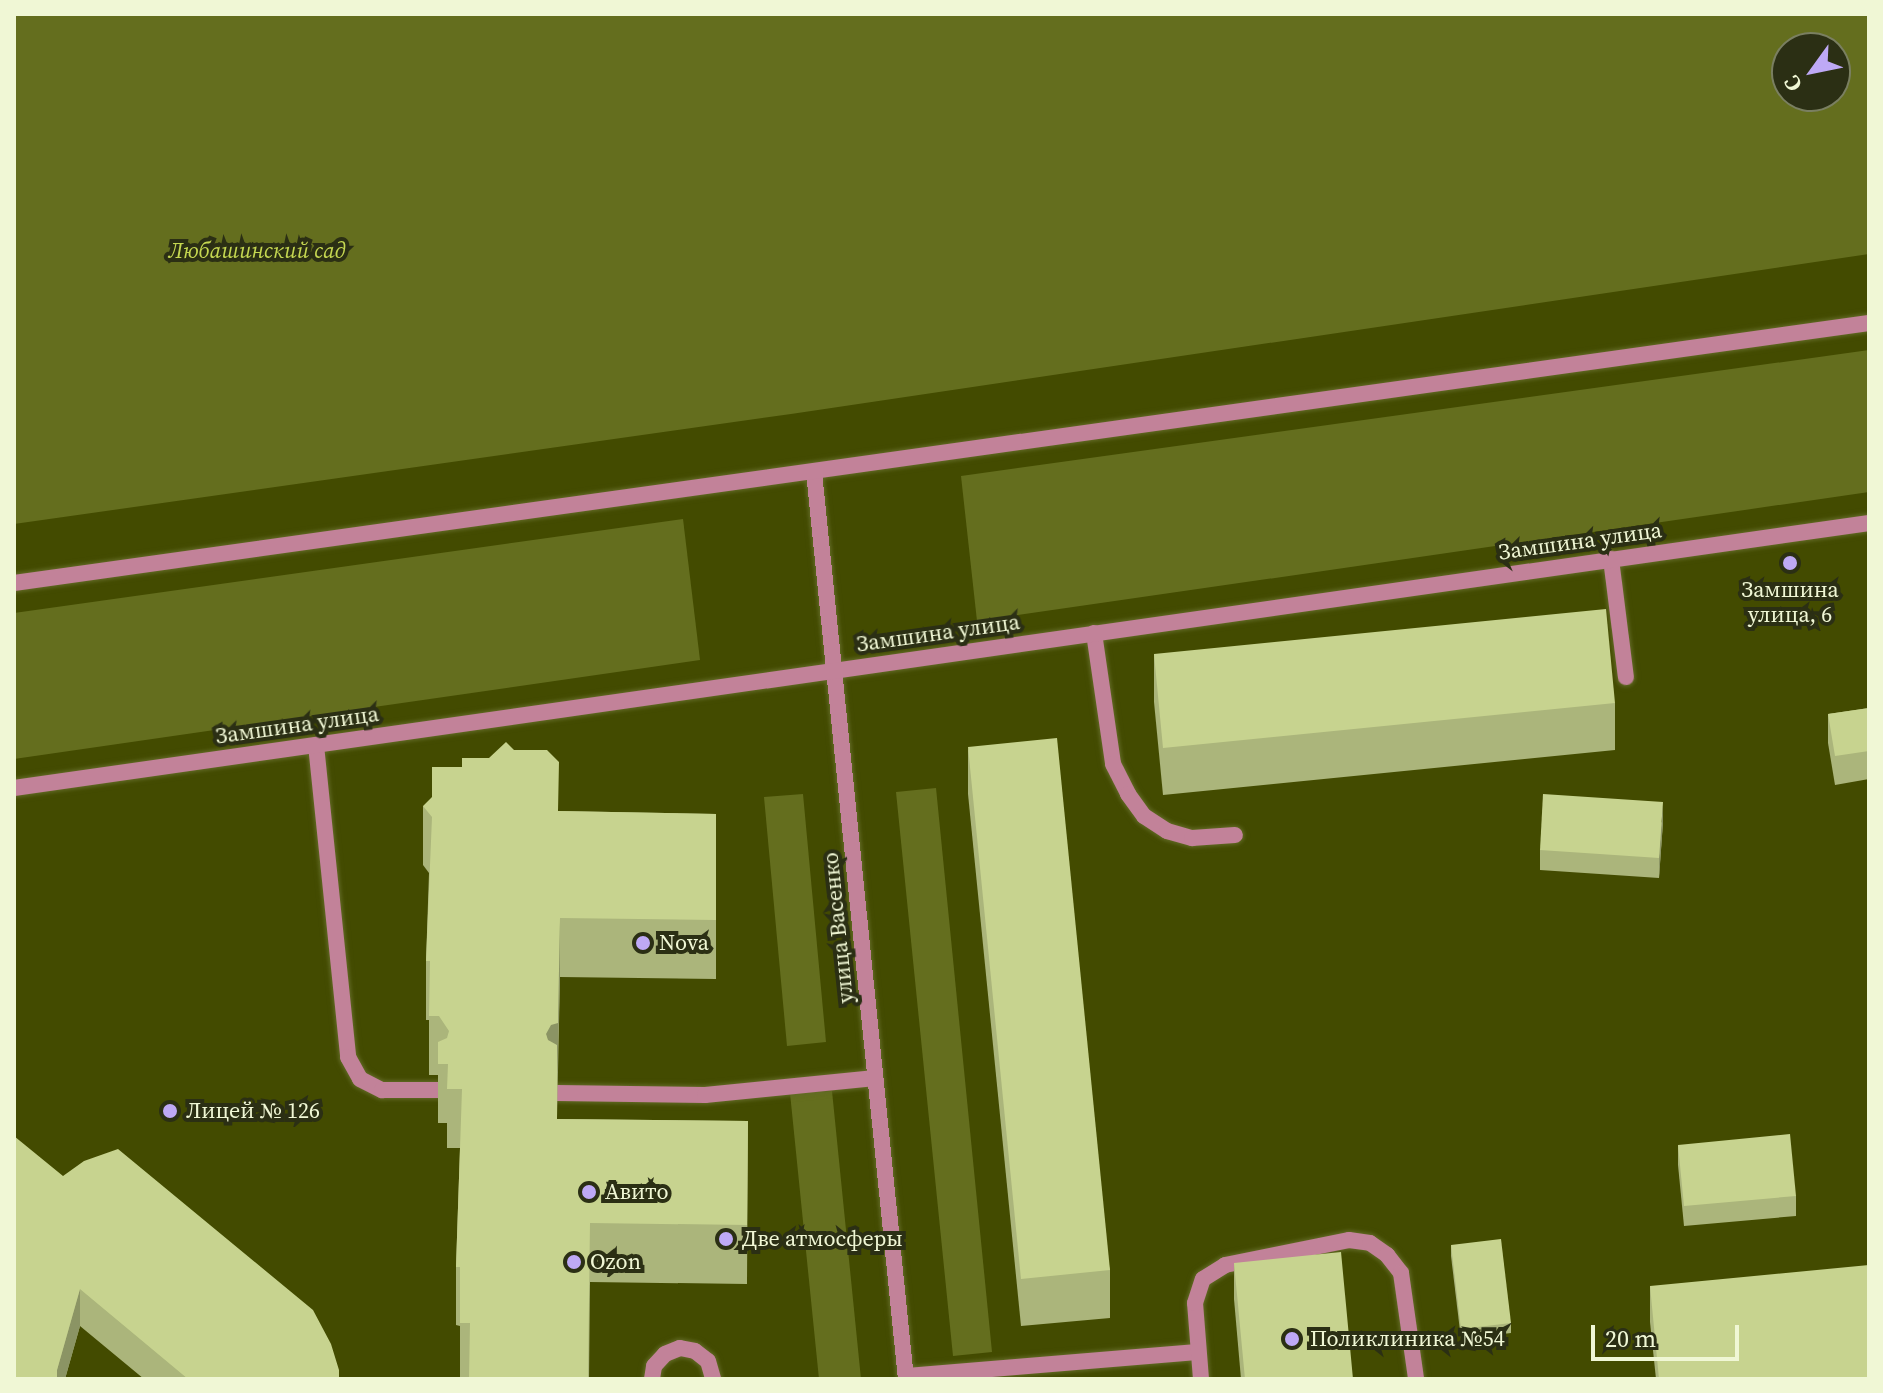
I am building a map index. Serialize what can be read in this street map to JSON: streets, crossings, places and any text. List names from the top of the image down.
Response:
{
  "streets": {
    "street": ["Замшина улица", "улица Васенко"]
  },
  "crossings": [
    ["Замшина улица", "улица Васенко"]
  ],
  "parks": ["Любашинский сад"],
  "places": [
    "Замшина улица, 6",
    "Nova",
    "Лицей № 126",
    "Авито",
    "Две атмосферы",
    "Ozon",
    "Поликлиника №54"
  ],
  "scale_bar": "20 m",
  "north": "bottom left"
}
